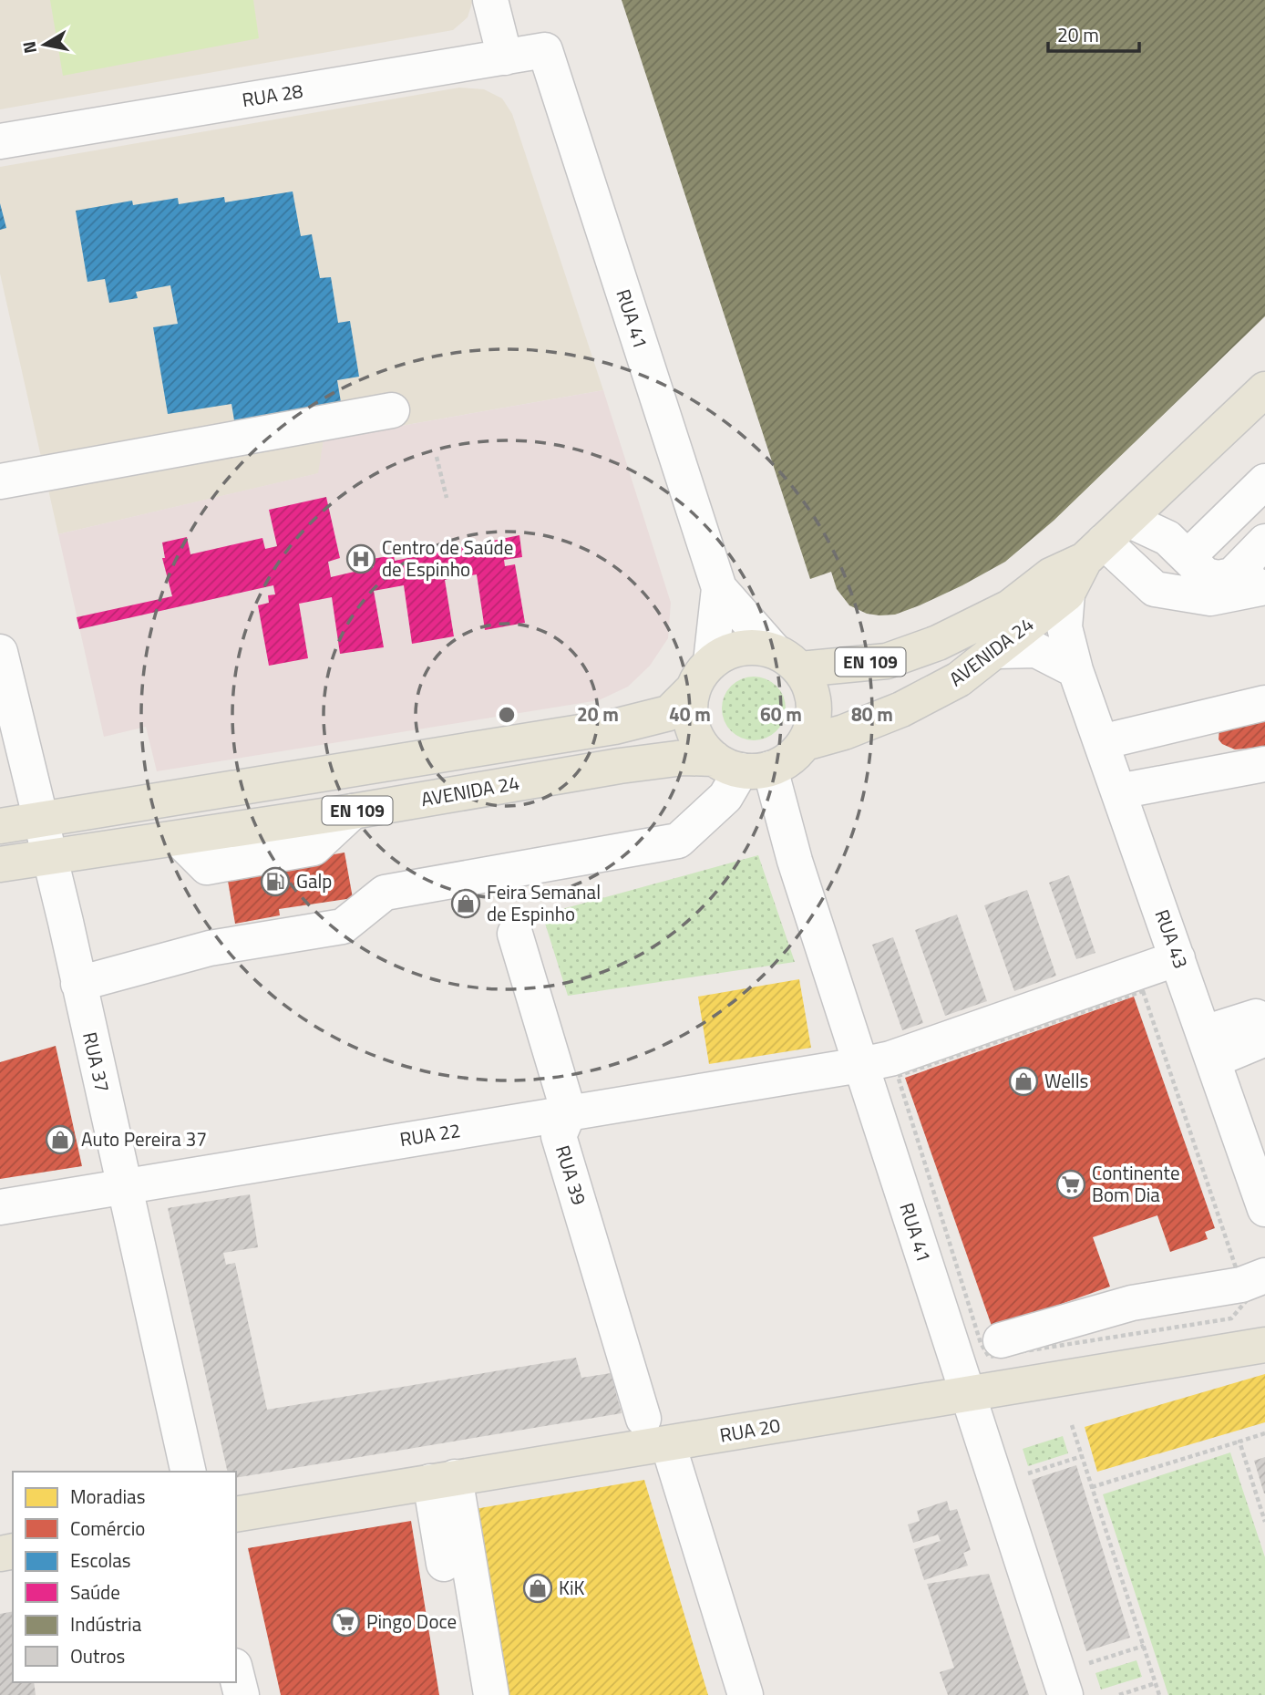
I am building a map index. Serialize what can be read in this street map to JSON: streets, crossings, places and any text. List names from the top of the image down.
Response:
{
  "streets": {
    "main road": ["AVENIDA 24", "EN 109", "RUA 20"],
    "street": [
      "RUA 28",
      "RUA 41",
      "RUA 43",
      "RUA 37",
      "RUA 22",
      "RUA 39"
    ]
  },
  "crossings": [
    ["RUA 28", "RUA 41"],
    ["RUA 41", "AVENIDA 24"],
    ["RUA 41", "EN 109"],
    ["RUA 41", "RUA 22"],
    ["RUA 41", "RUA 20"],
    ["AVENIDA 24", "EN 109"],
    ["AVENIDA 24", "RUA 43"],
    ["AVENIDA 24", "RUA 37"],
    ["RUA 43", "RUA 22"],
    ["RUA 37", "RUA 22"],
    ["RUA 22", "RUA 39"]
  ],
  "places": {
    "hospital": ["Centro de Saúde de Espinho"],
    "fuel station": ["Galp"],
    "shop": [
      "Feira Semanal de Espinho",
      "Wells",
      "Auto Pereira 37",
      "KiK"
    ],
    "supermarket": ["Continente Bom Dia", "Pingo Doce"]
  },
  "legend": [
    "Moradias",
    "Comércio",
    "Escolas",
    "Saúde",
    "Indústria",
    "Outros"
  ],
  "scale_bar": "20 m",
  "north": "left",
  "rings": [
    "20 m",
    "40 m",
    "60 m",
    "80 m"
  ]
}
